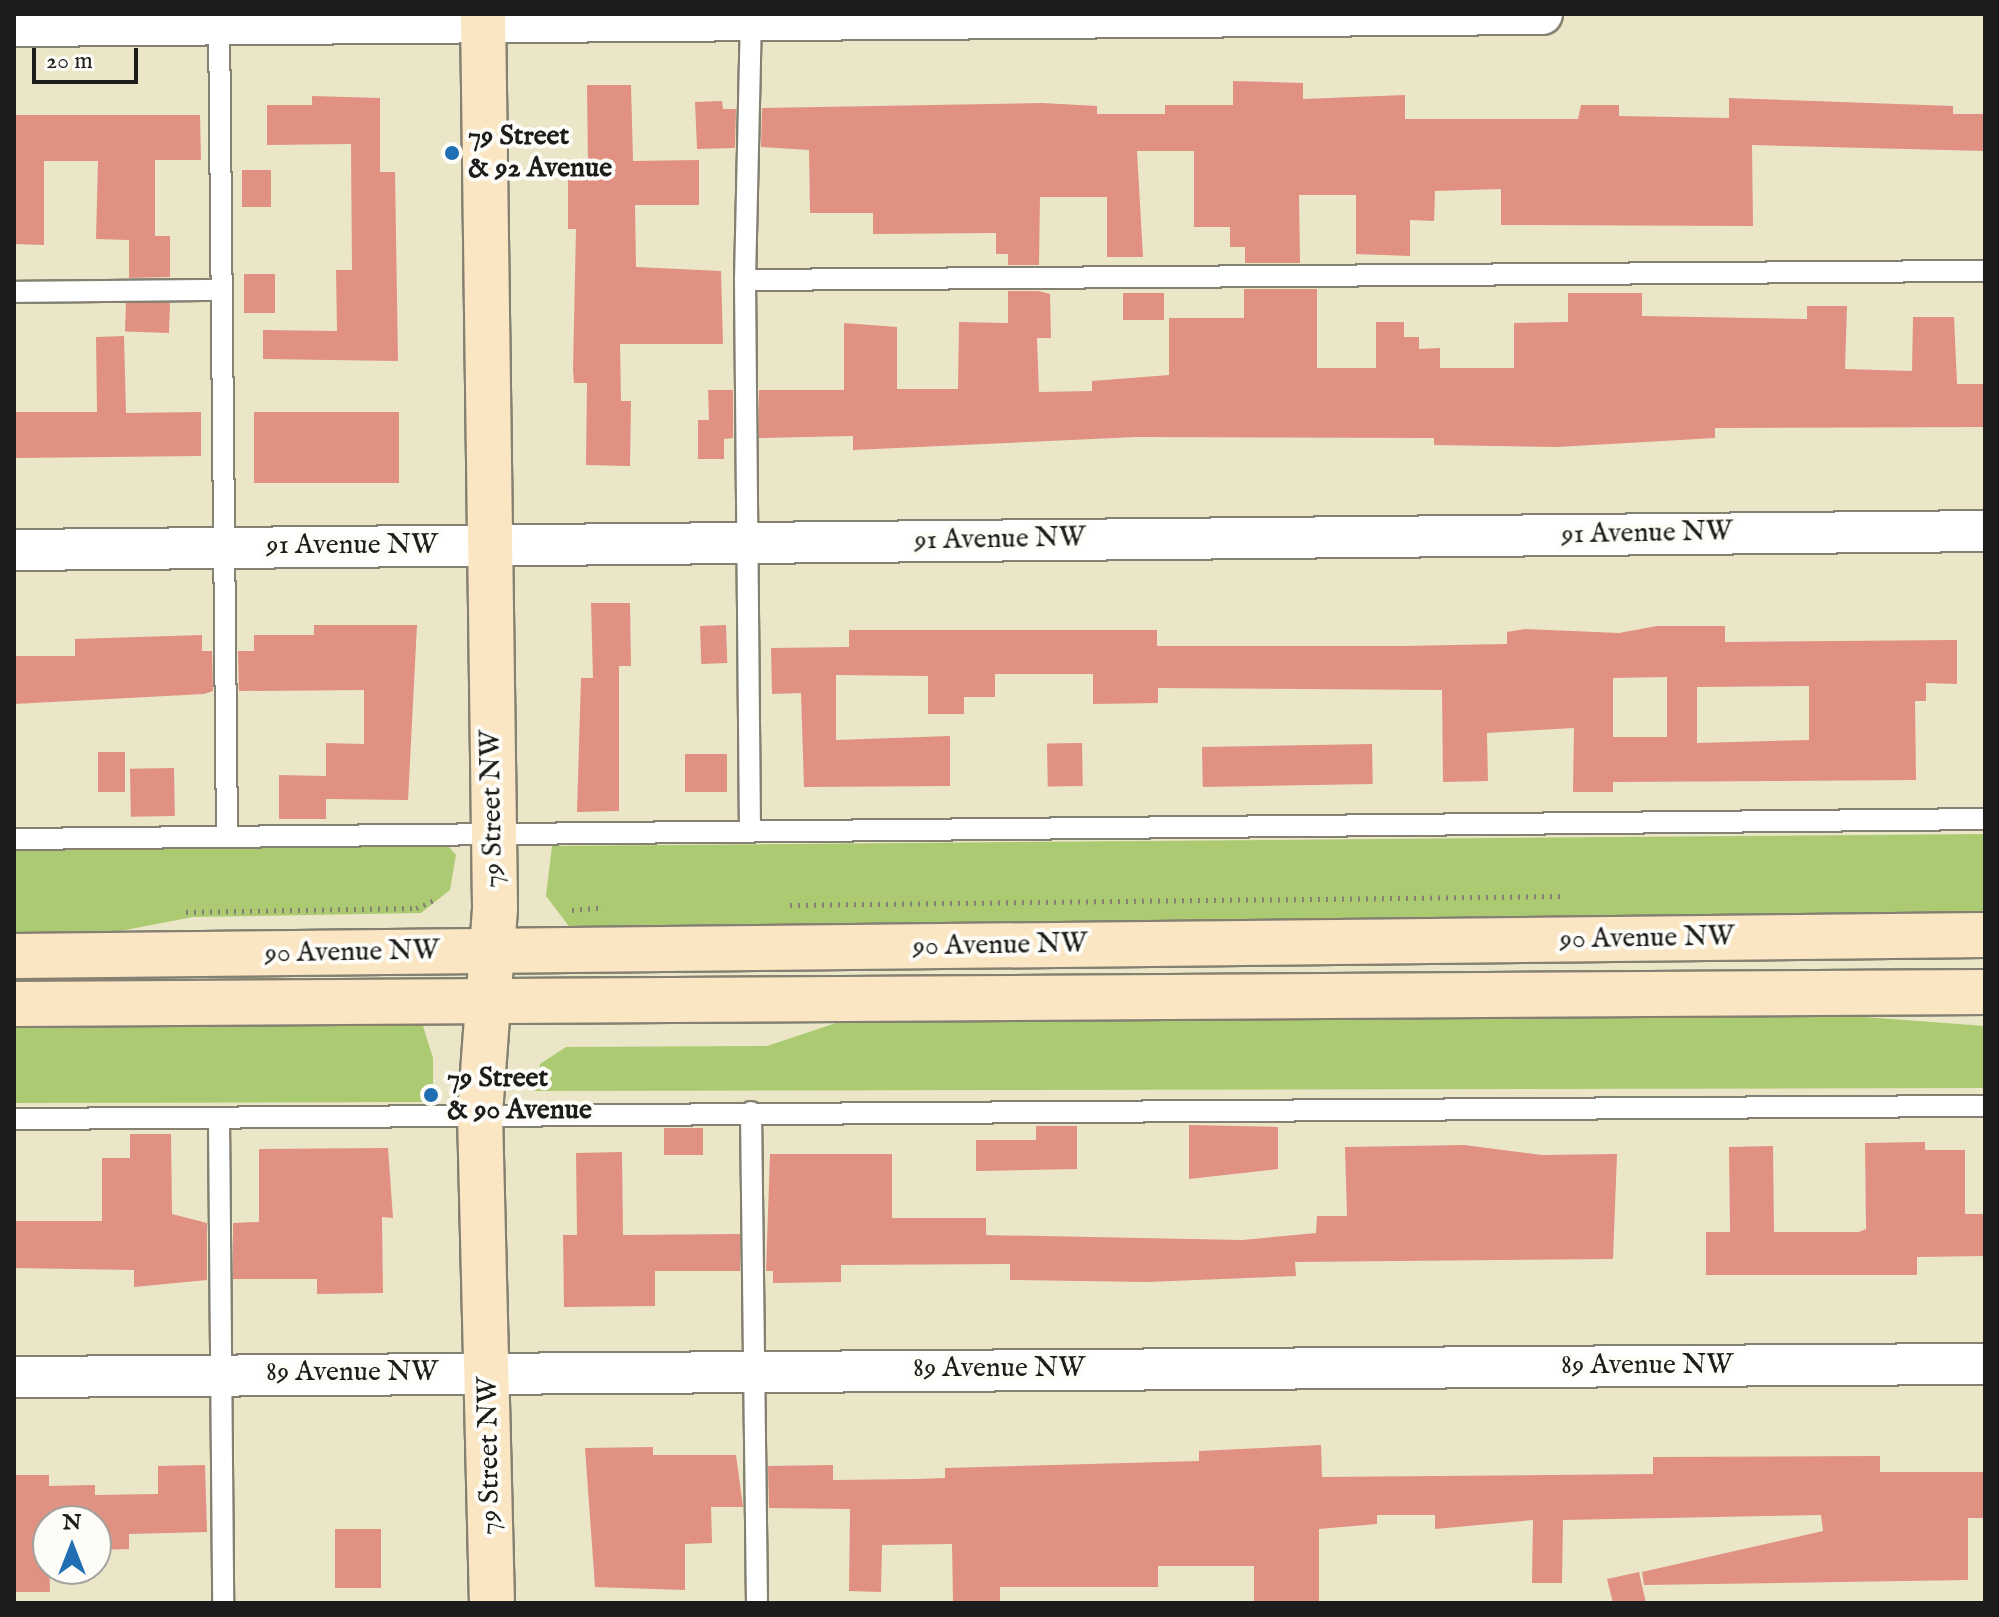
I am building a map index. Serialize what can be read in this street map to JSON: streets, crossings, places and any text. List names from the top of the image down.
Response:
{
  "streets": {
    "main road": ["79 Street NW", "90 Avenue NW"],
    "street": ["91 Avenue NW", "89 Avenue NW"]
  },
  "crossings": [
    ["91 Avenue NW", "79 Street NW"],
    ["79 Street NW", "90 Avenue NW"],
    ["79 Street NW", "89 Avenue NW"]
  ],
  "places": ["79 Street & 92 Avenue", "79 Street & 90 Avenue"],
  "scale_bar": "20 m",
  "north": "top"
}
